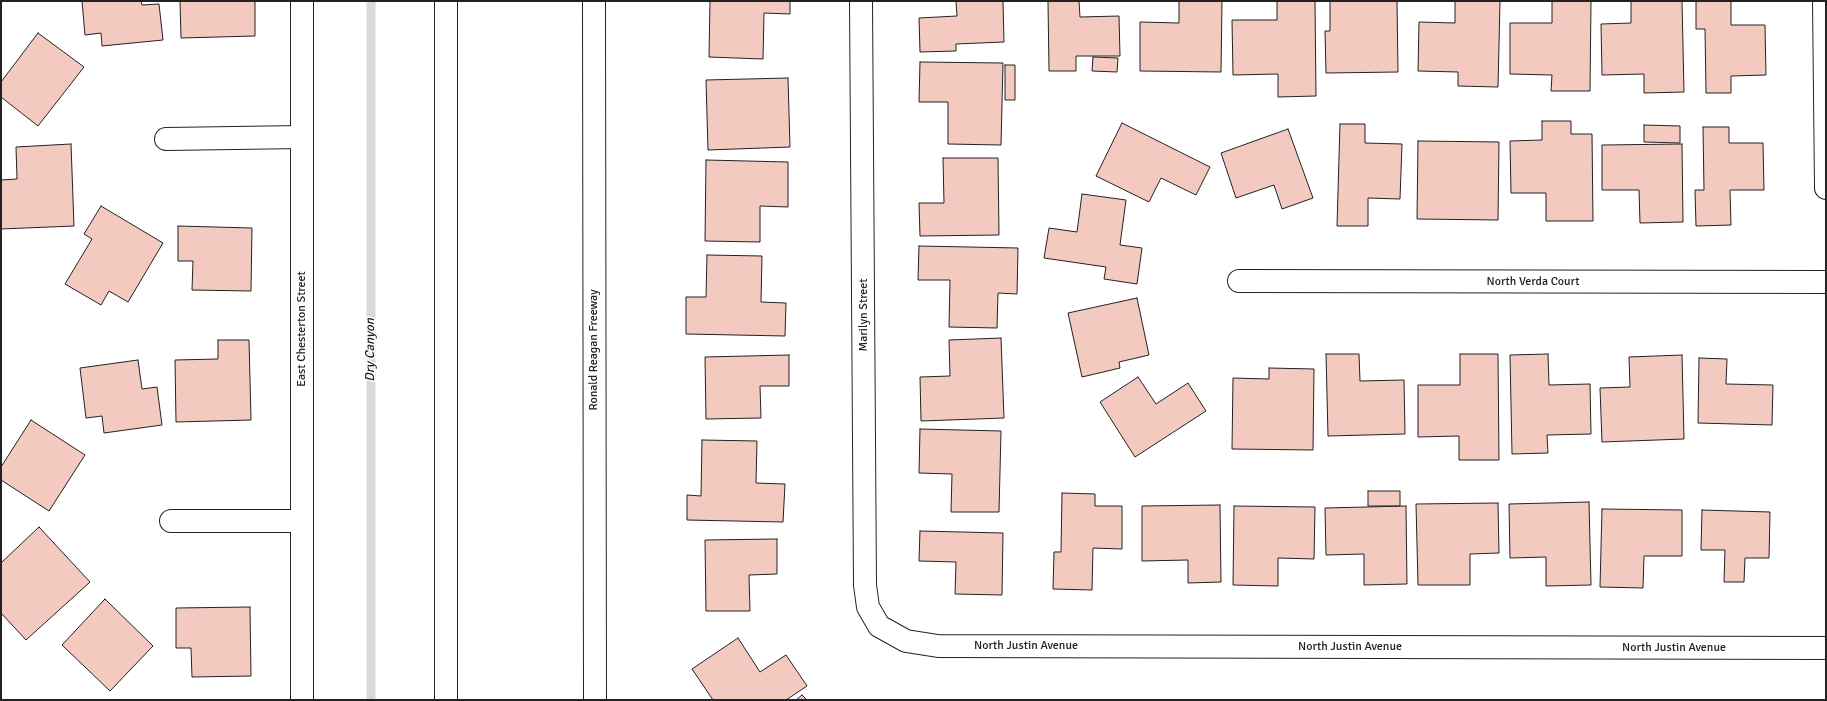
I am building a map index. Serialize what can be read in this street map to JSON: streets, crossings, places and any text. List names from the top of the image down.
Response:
{
  "streets": {
    "main road": [
      "North Verda Court",
      "Marilyn Street",
      "East Chesterton Street",
      "Ronald Reagan Freeway",
      "North Justin Avenue"
    ]
  },
  "crossings": [
    ["Marilyn Street", "North Justin Avenue"]
  ],
  "water": ["Dry Canyon"]
}
